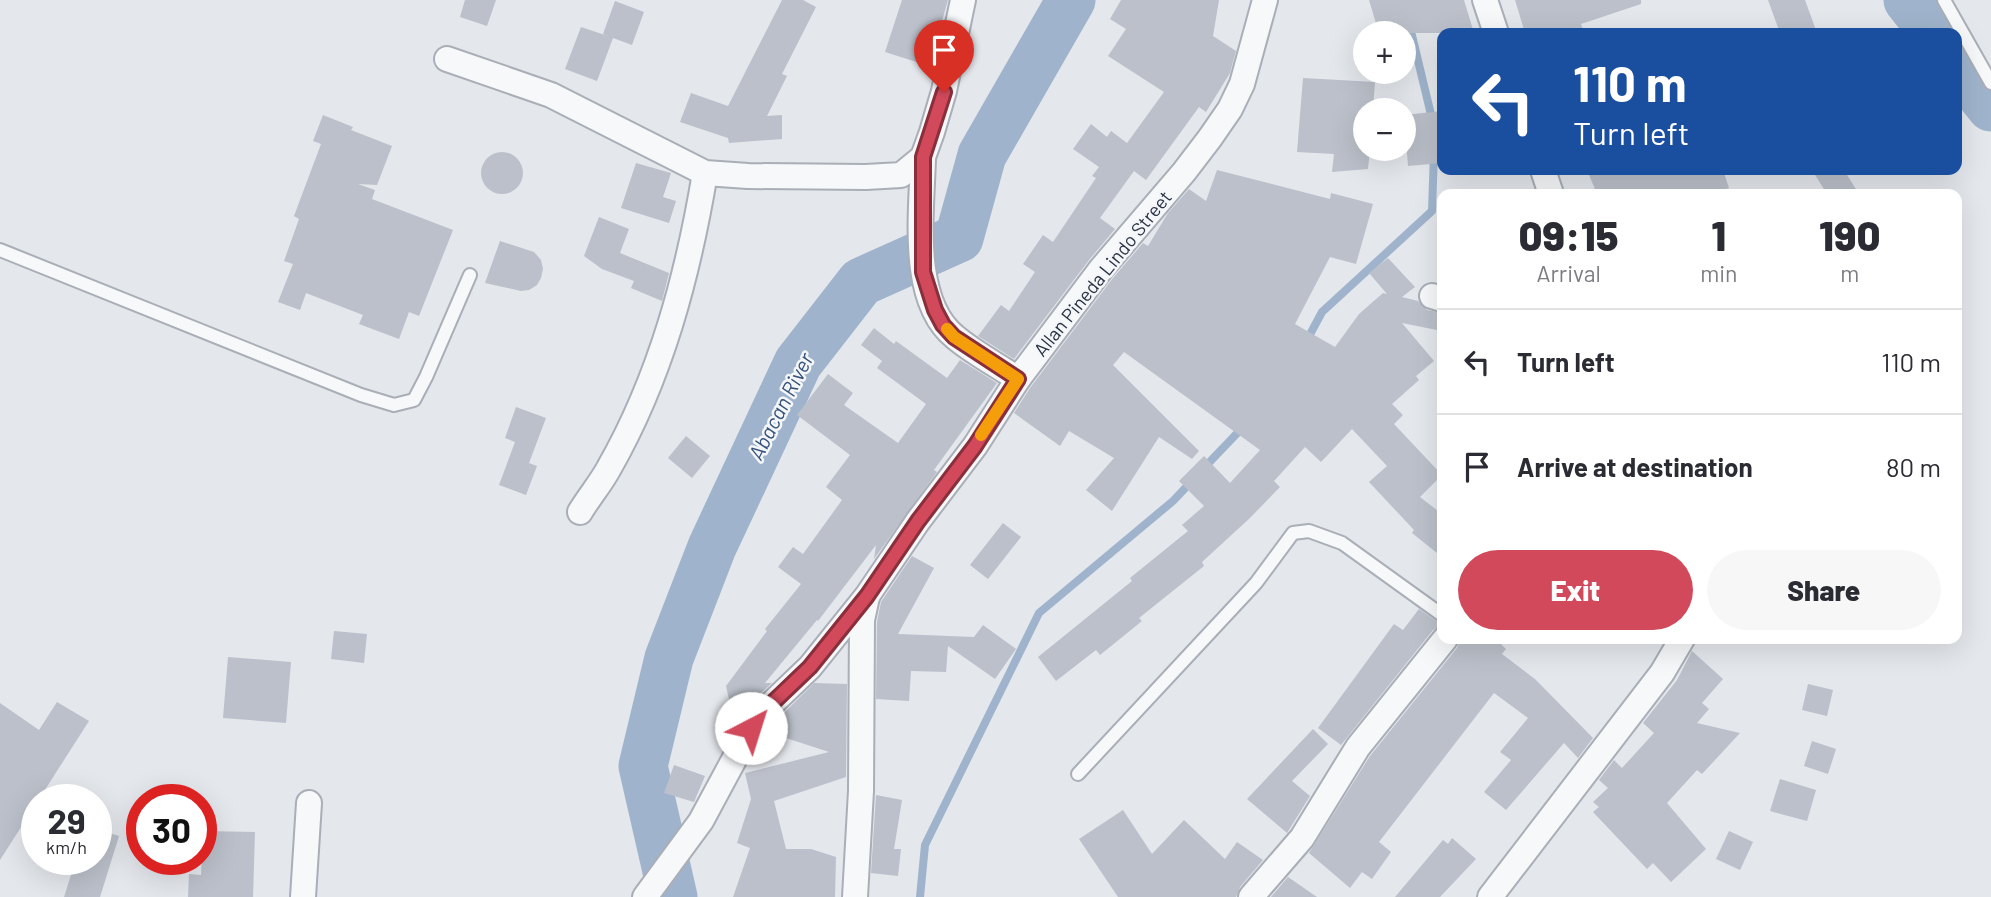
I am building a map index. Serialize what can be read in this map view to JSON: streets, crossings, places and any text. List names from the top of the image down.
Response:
{
  "streets": {
    "street": ["Allan Pineda Lindo Street"]
  },
  "water": ["Abacan River"],
  "page": {
    "map_buttons": ["+", "−"],
    "turn": ["110 m", "Turn left"],
    "eta": [
      "09:15",
      "Arrival",
      "1",
      "min",
      "190",
      "m"
    ],
    "list": [
      {
        "name": "Turn left",
        "value": "110 m"
      },
      {
        "name": "Arrive at destination",
        "value": "80 m"
      }
    ],
    "buttons": ["Exit", "Share"],
    "speed": "29 km/h",
    "limit": "30"
  }
}
